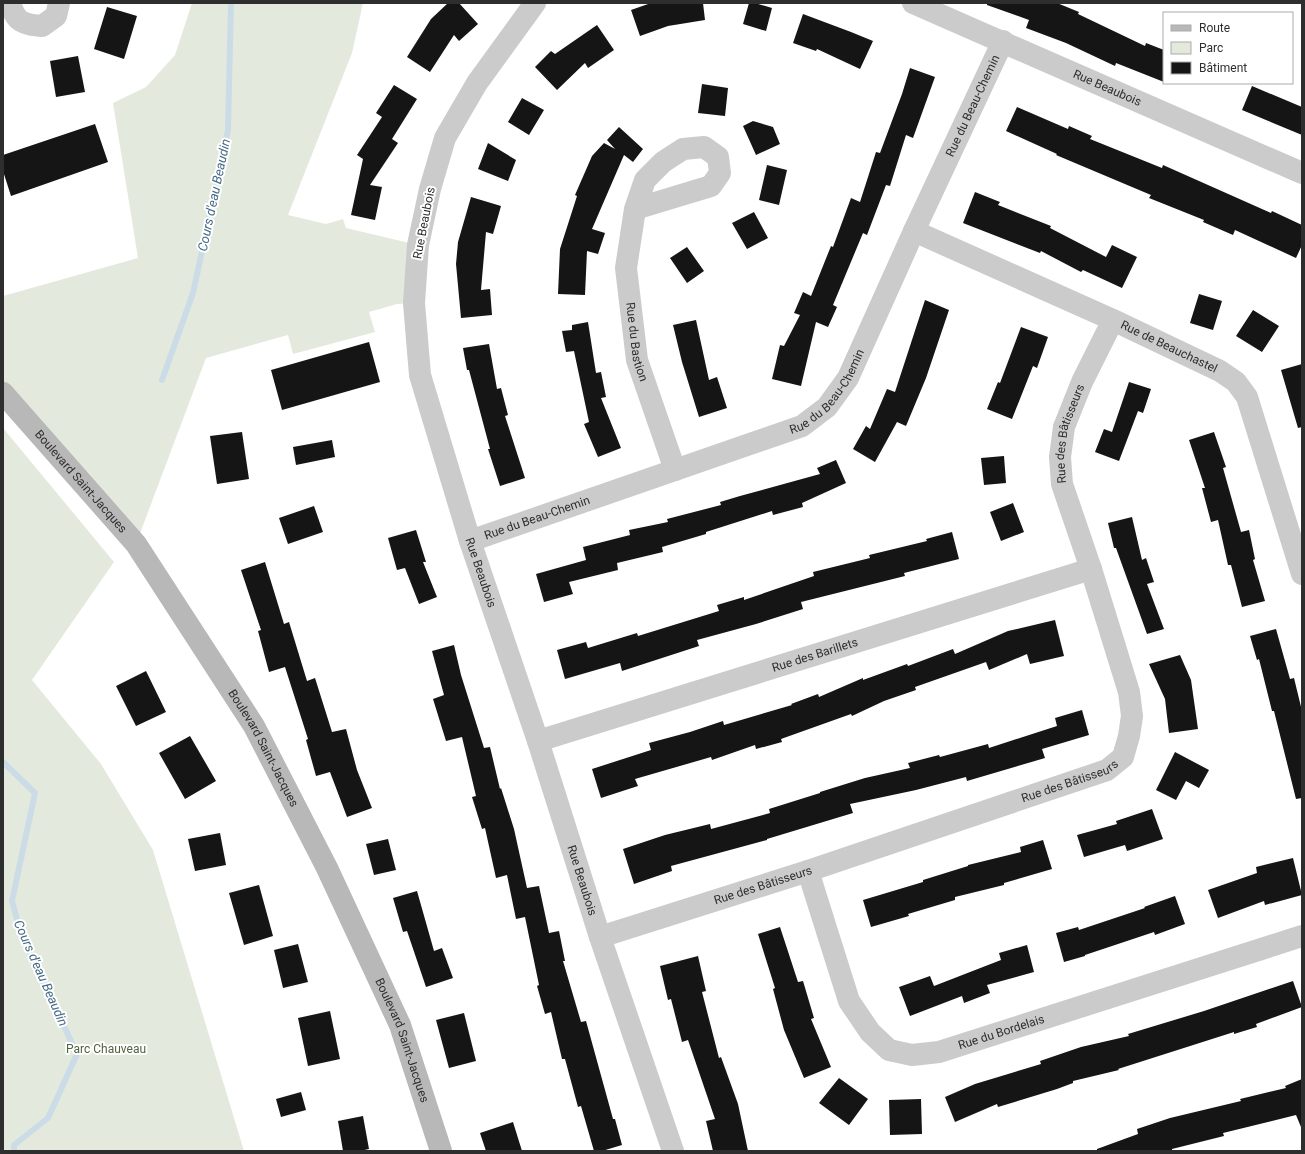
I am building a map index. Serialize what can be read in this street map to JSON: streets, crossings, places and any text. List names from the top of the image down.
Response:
{
  "streets": {
    "street": [
      "Rue Beaubois",
      "Rue du Beau-Chemin",
      "Rue du Bastion",
      "Rue de Beauchastel",
      "Rue des Bâtisseurs",
      "Boulevard Saint-Jacques",
      "Rue des Barillets",
      "Rue du Bordelais"
    ]
  },
  "crossings": [
    ["Rue Beaubois", "Rue du Beau-Chemin"],
    ["Rue Beaubois", "Rue des Bâtisseurs"],
    ["Rue Beaubois", "Rue des Barillets"],
    ["Rue du Beau-Chemin", "Rue du Bastion"],
    ["Rue du Beau-Chemin", "Rue de Beauchastel"],
    ["Rue de Beauchastel", "Rue des Bâtisseurs"],
    ["Rue des Bâtisseurs", "Rue des Barillets"],
    ["Rue des Bâtisseurs", "Rue du Bordelais"]
  ],
  "water": ["Cours d'eau Beaudin"],
  "parks": ["Parc Chauveau"],
  "legend": ["Route", "Parc", "Bâtiment"]
}
